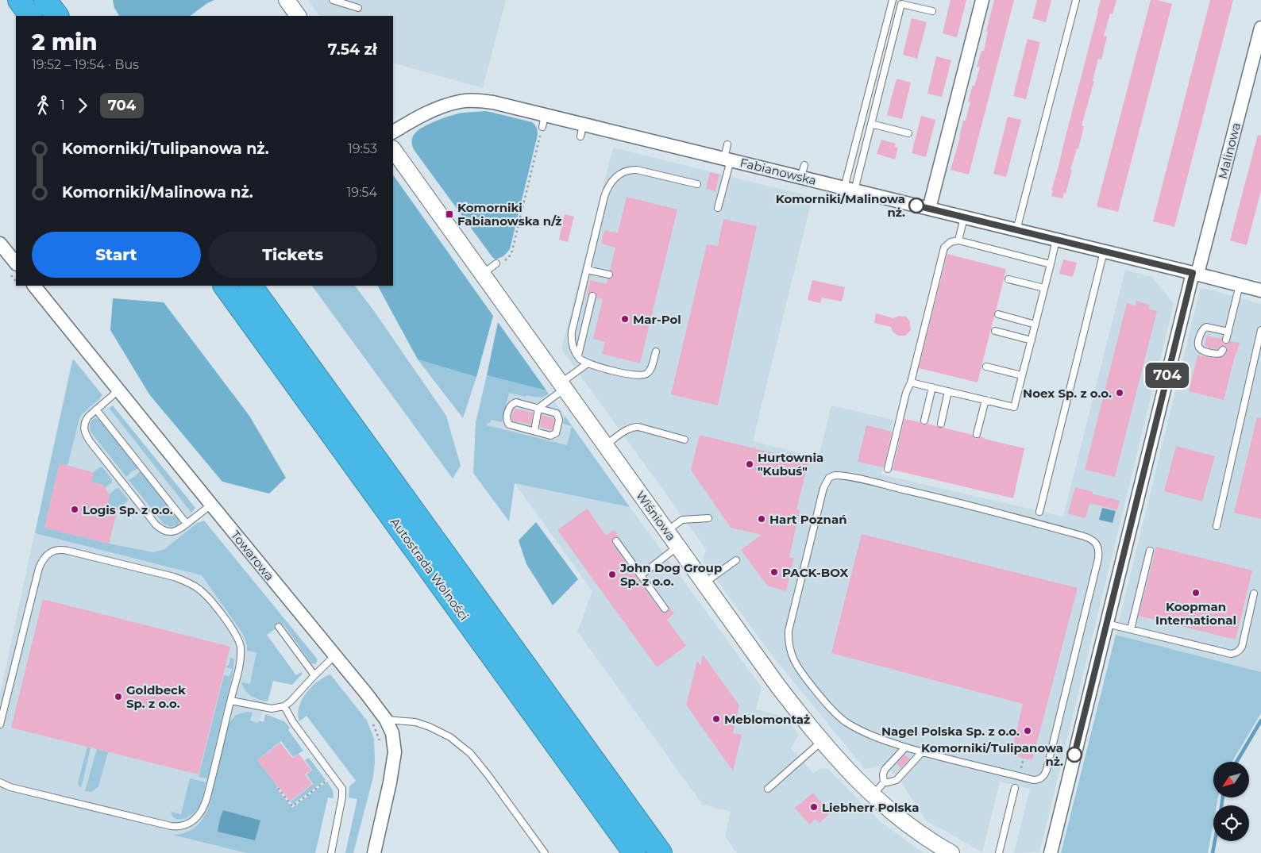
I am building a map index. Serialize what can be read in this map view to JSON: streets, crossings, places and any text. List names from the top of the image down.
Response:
{
  "streets": {
    "highway": ["Autostrada Wolności"],
    "street": [
      "Malinowa",
      "Fabianowska",
      "Wiśniowa",
      "Towarowa"
    ]
  },
  "crossings": [
    ["Malinowa", "Fabianowska"]
  ],
  "places": {
    "other": [
      "Komorniki/Malinowa nż.",
      "Mar-Pol",
      "Noex Sp. z o.o.",
      "Hurtownia \"Kubuś\"",
      "Logis Sp. z o.o.",
      "Hart Poznań",
      "PACK-BOX",
      "John Dog Group Sp. z o.o.",
      "Koopman International",
      "Goldbeck Sp. z o.o.",
      "Meblomontaż",
      "Nagel Polska Sp. z o.o.",
      "Komorniki/Tulipanowa nż.",
      "Liebherr Polska"
    ],
    "transit": ["Komorniki Fabianowska n/ż"]
  },
  "lines": ["bus line 704"],
  "north": "bottom left",
  "page": {
    "on_map": "704",
    "heading": ["2 min", "19:52 – 19:54 · Bus", "7.54 zł"],
    "legs": ["1", "704"],
    "list": [
      {
        "name": "Komorniki/Tulipanowa nż.",
        "value": "19:53"
      },
      {
        "name": "Komorniki/Malinowa nż.",
        "value": "19:54"
      }
    ],
    "buttons": ["Start", "Tickets"]
  }
}
